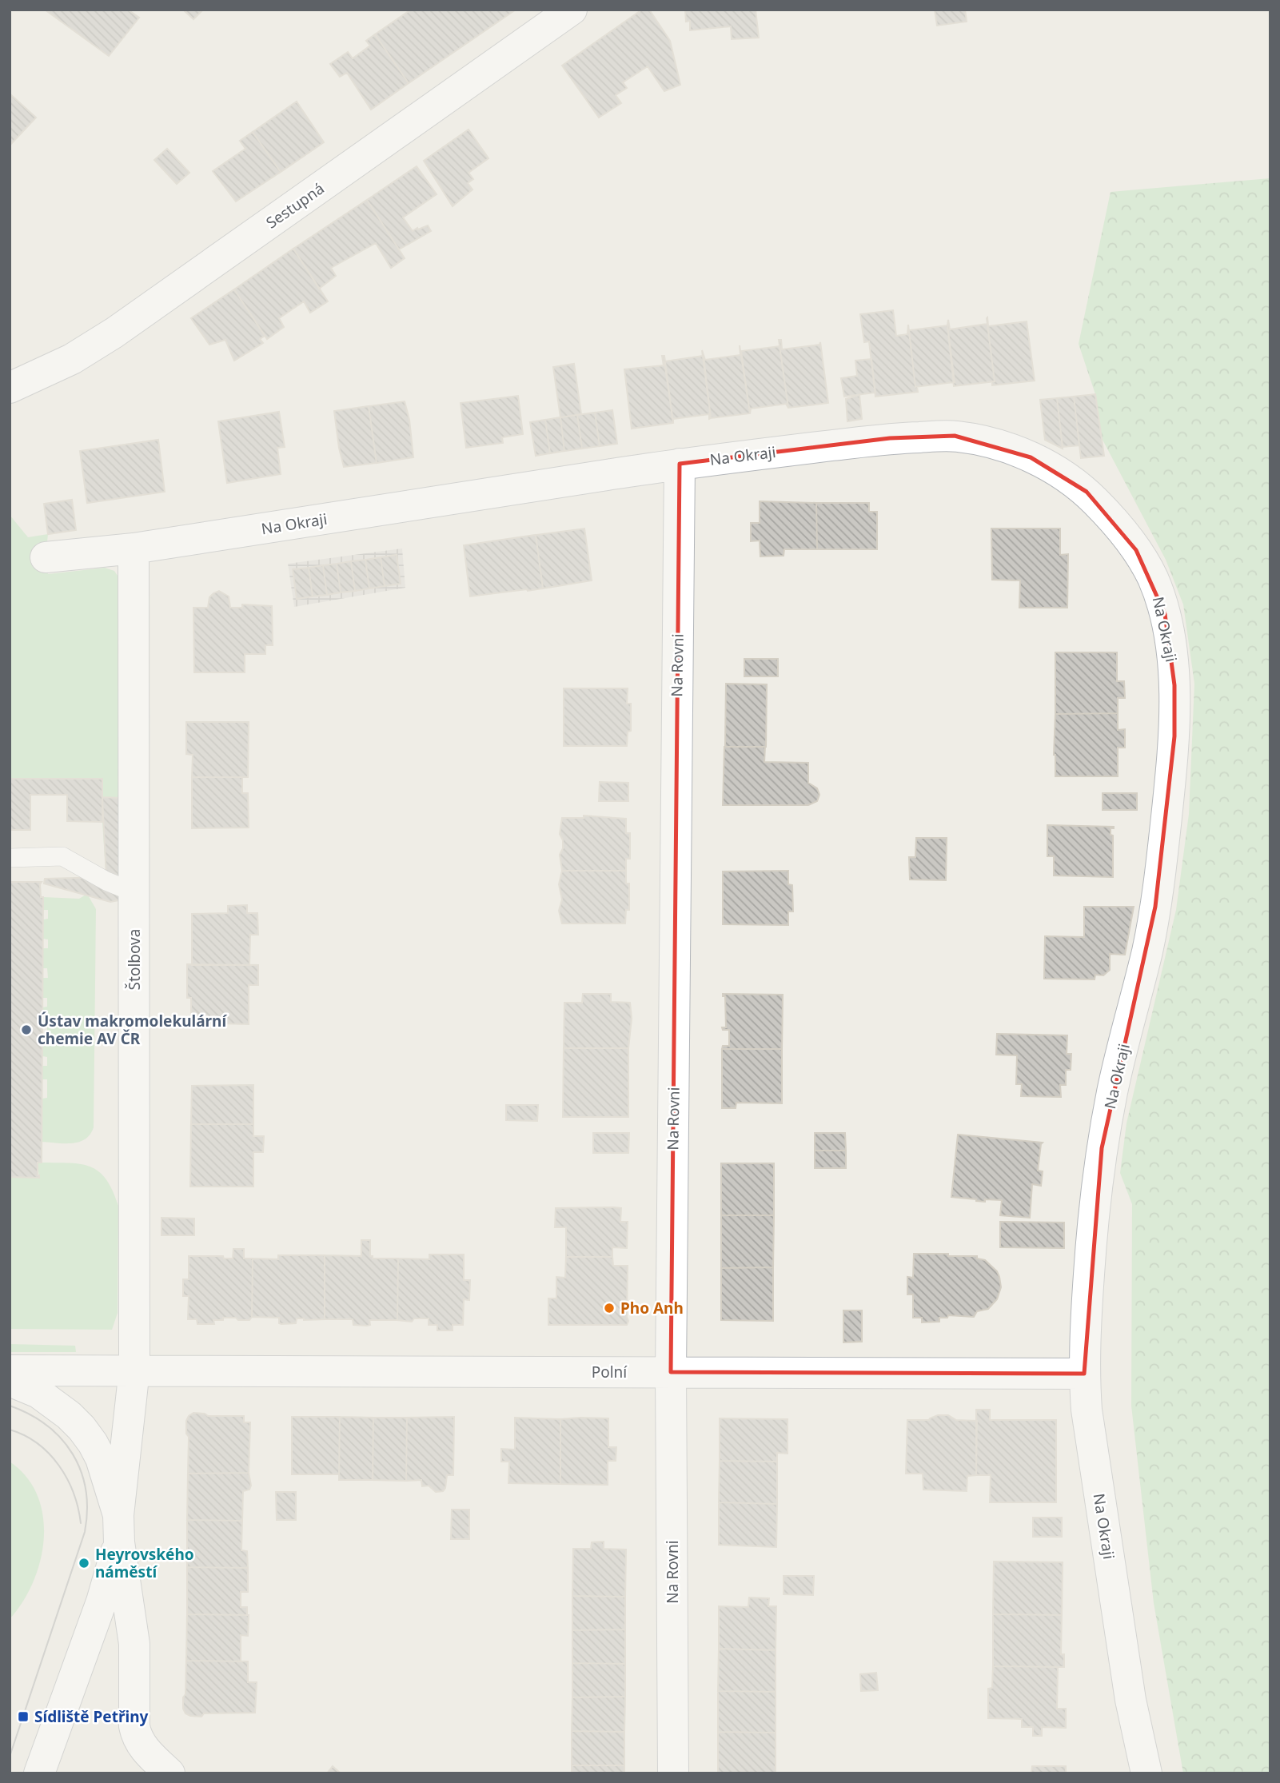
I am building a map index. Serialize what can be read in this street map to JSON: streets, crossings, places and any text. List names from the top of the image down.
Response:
{
  "streets": {
    "street": [
      "Sestupná",
      "Na Okraji",
      "Na Rovni",
      "Štolbova",
      "Polní"
    ]
  },
  "crossings": [
    ["Na Okraji", "Na Rovni"],
    ["Na Okraji", "Štolbova"],
    ["Na Okraji", "Polní"],
    ["Na Rovni", "Polní"],
    ["Štolbova", "Polní"]
  ],
  "places": {
    "other": ["Ústav makromolekulární chemie AV ČR", "Pho Anh", "Heyrovského náměstí"],
    "transit": ["Sídliště Petřiny"]
  }
}
